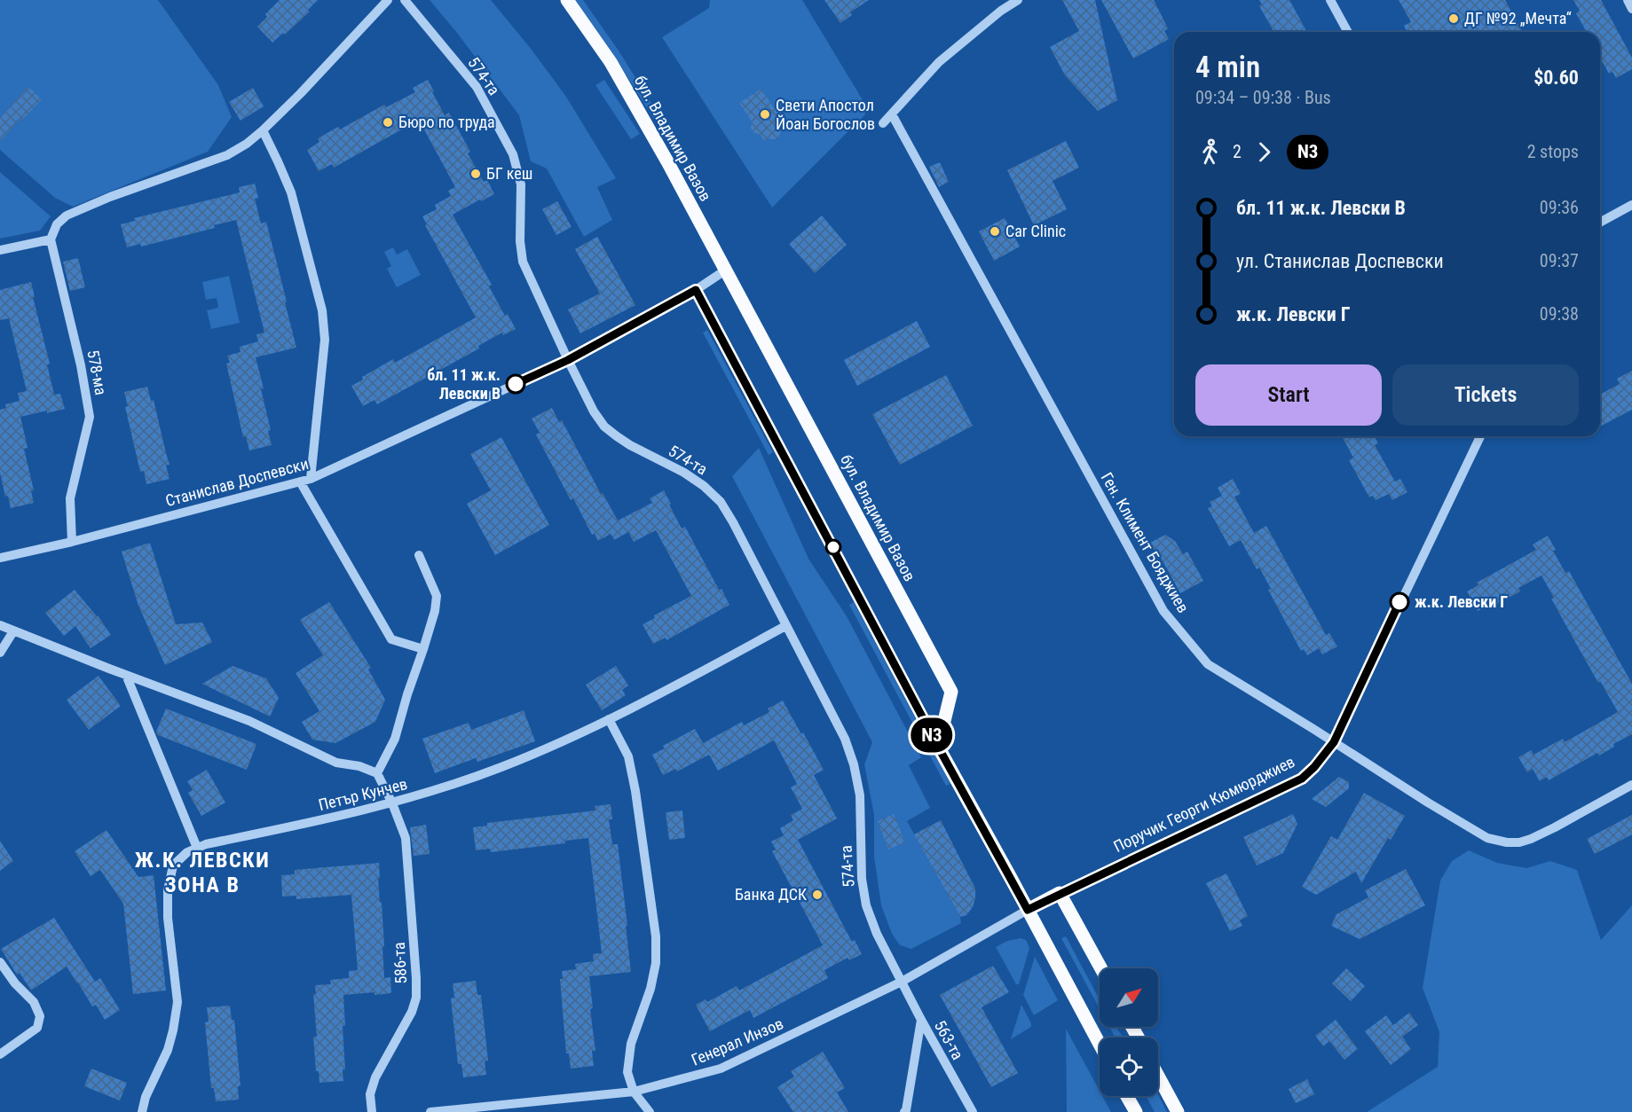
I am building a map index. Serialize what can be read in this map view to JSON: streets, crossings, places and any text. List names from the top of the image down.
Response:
{
  "streets": {
    "main road": ["бул. Владимир Вазов", "Поручик Георги Кюмюрджиев"],
    "street": [
      "574-та",
      "578-ма",
      "Станислав Доспевски",
      "Ген. Климент Бояджиев",
      "Петър Кунчев",
      "586-та",
      "563-та",
      "Генерал Инзов"
    ]
  },
  "crossings": [
    ["574-та", "Станислав Доспевски"],
    ["574-та", "Петър Кунчев"],
    ["574-та", "563-та"],
    ["574-та", "Генерал Инзов"],
    ["бул. Владимир Вазов", "Станислав Доспевски"],
    ["бул. Владимир Вазов", "Поручик Георги Кюмюрджиев"],
    ["бул. Владимир Вазов", "Генерал Инзов"],
    ["578-ма", "Станислав Доспевски"],
    ["Ген. Климент Бояджиев", "Поручик Георги Кюмюрджиев"],
    ["Петър Кунчев", "586-та"],
    ["Поручик Георги Кюмюрджиев", "Генерал Инзов"],
    ["563-та", "Генерал Инзов"]
  ],
  "districts": ["Ж.К. ЛЕВСКИ ЗОНА В"],
  "places": [
    "ДГ №92 „Мечта“",
    "Свети Апостол Йоан Богослов",
    "Бюро по труда",
    "БГ кеш",
    "Car Clinic",
    "бл. 11 ж.к. Левски В",
    "ж.к. Левски Г",
    "Банка ДСК"
  ],
  "lines": ["bus line N3"],
  "north": "top right",
  "page": {
    "on_map": "N3",
    "heading": ["4 min", "09:34 – 09:38 · Bus", "$0.60"],
    "legs": ["2", "N3", "2 stops"],
    "list": [
      {
        "name": "бл. 11 ж.к. Левски В",
        "value": "09:36"
      },
      {
        "name": "ул. Станислав Доспевски",
        "value": "09:37"
      },
      {
        "name": "ж.к. Левски Г",
        "value": "09:38"
      }
    ],
    "buttons": ["Start", "Tickets"]
  }
}
